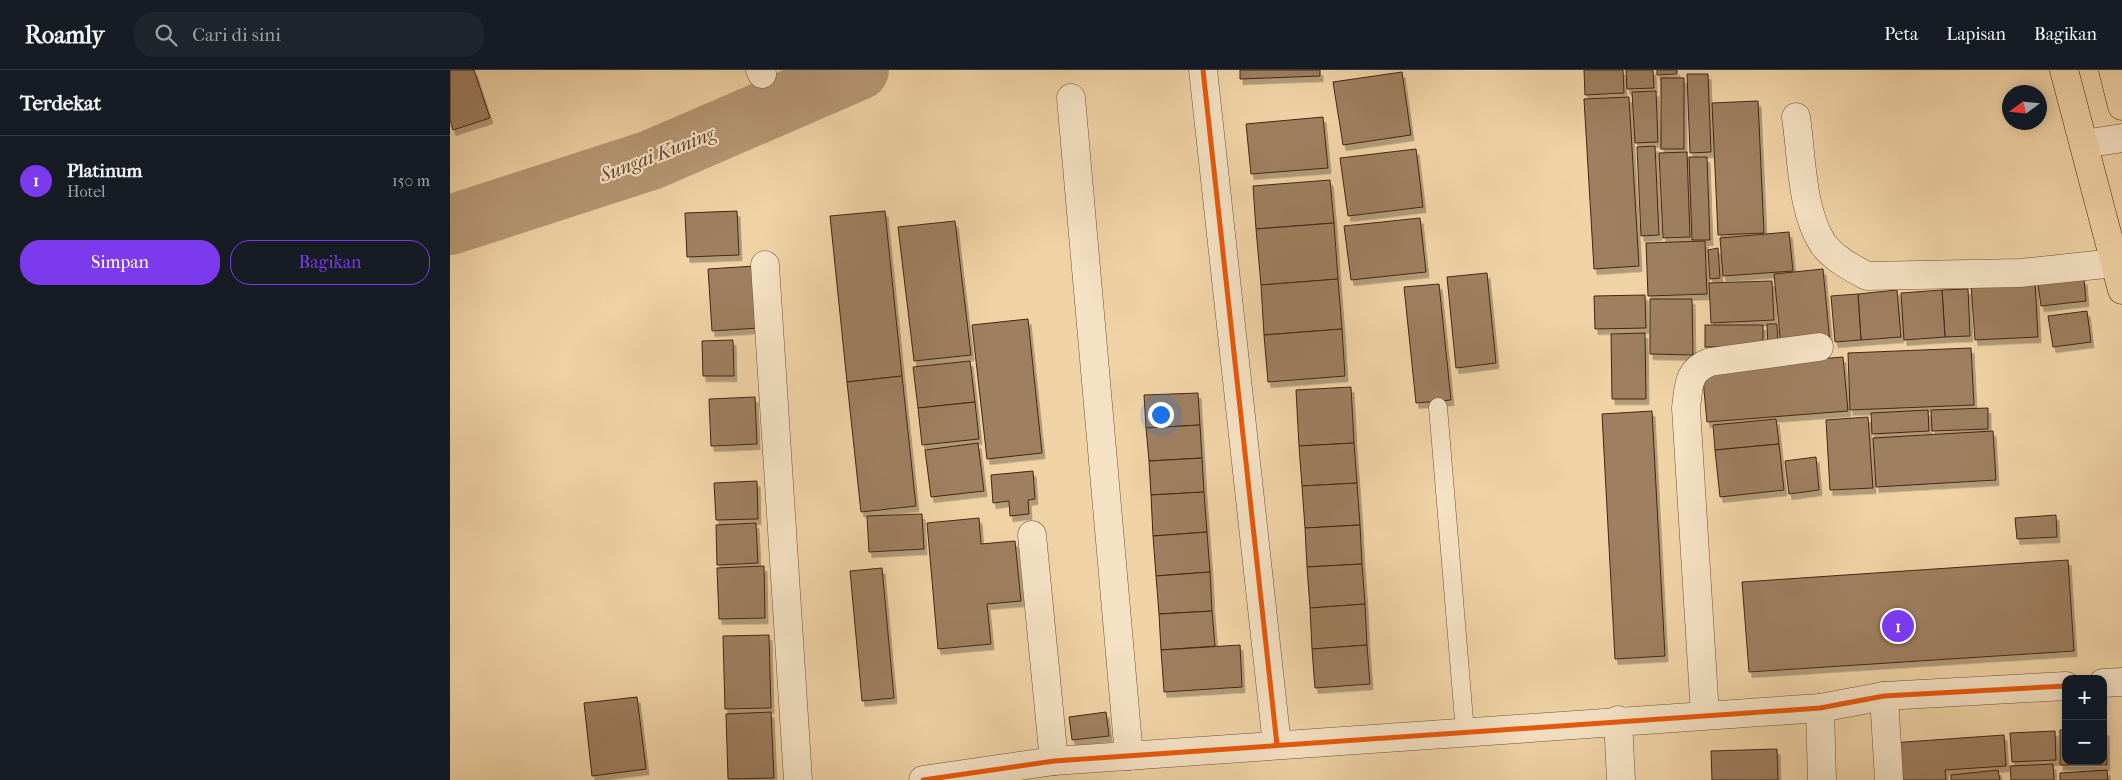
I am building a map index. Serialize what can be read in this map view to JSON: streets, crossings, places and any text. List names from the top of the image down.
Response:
{
  "water": ["Sungai Kuning"],
  "north": "left",
  "page": {
    "header": "Roamly",
    "search": "Cari di sini",
    "nav": ["Peta", "Lapisan", "Bagikan"],
    "heading": "Terdekat",
    "list": [
      {
        "mark": "1",
        "name": "Platinum",
        "note": "Hotel",
        "value": "150 m"
      }
    ],
    "buttons": ["Simpan", "Bagikan"],
    "pins": "1",
    "map_buttons": ["+", "−"]
  }
}
